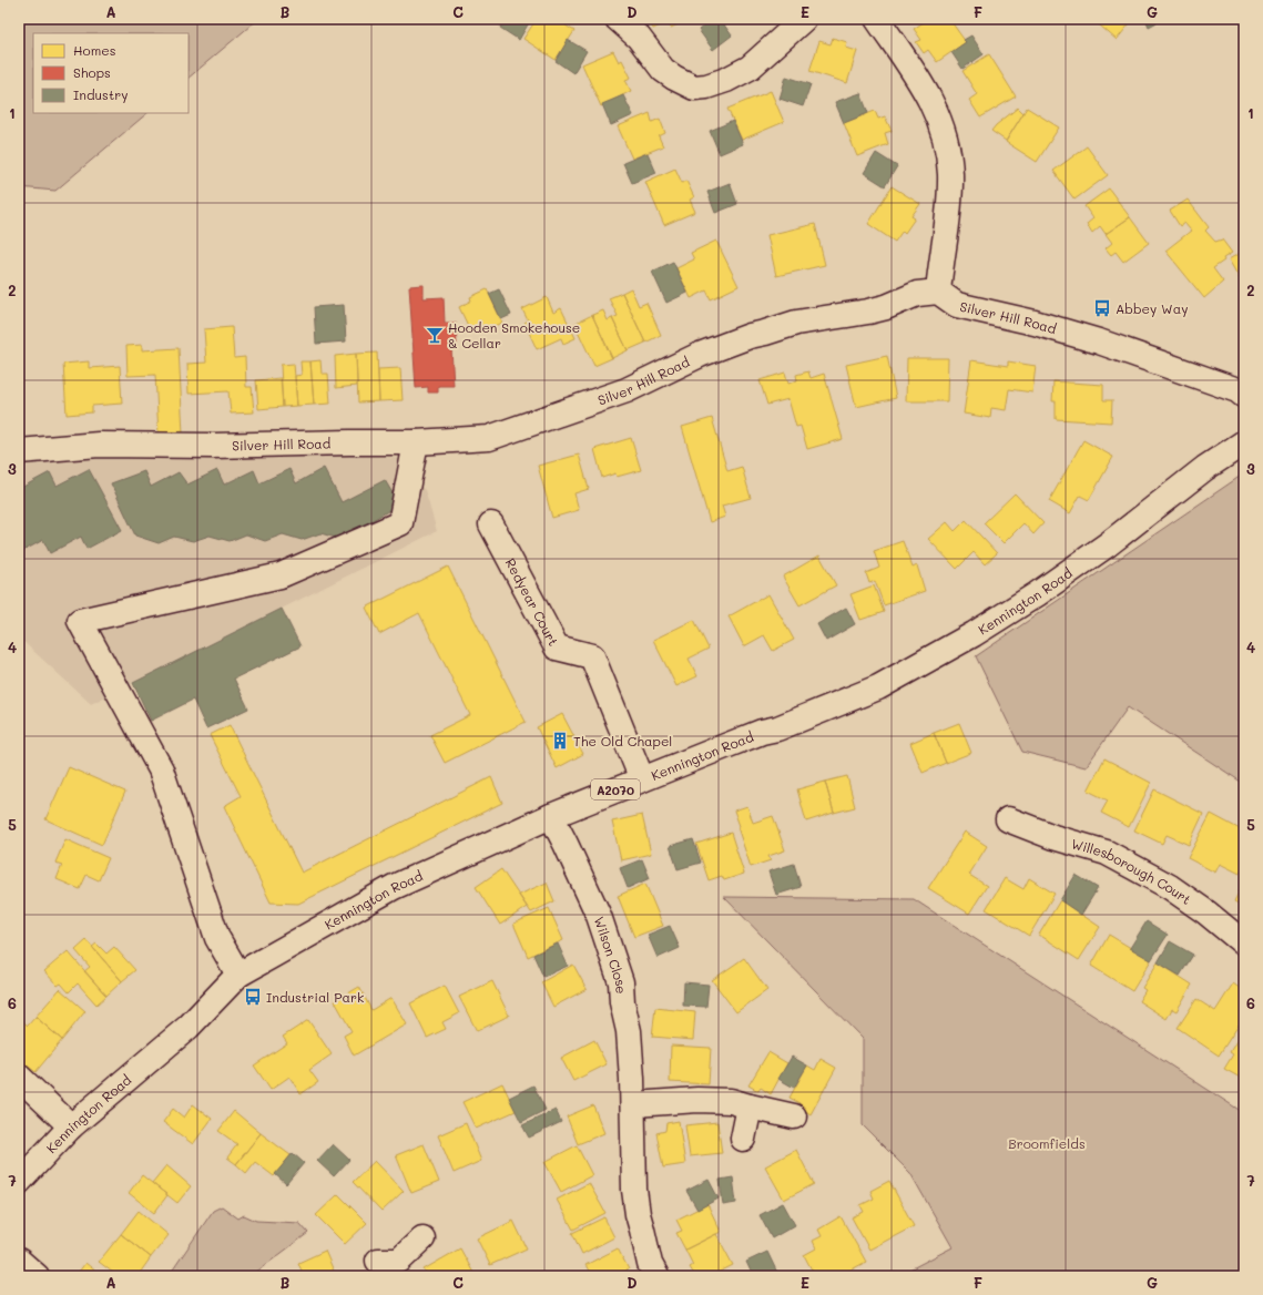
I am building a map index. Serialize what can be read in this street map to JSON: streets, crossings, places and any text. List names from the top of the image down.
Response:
{
  "streets": {
    "street": [
      "Silver Hill Road",
      "Kennington Road",
      "Redyear Court",
      "A2070",
      "Willesborough Court",
      "Wilson Close"
    ]
  },
  "crossings": [
    ["Kennington Road", "Redyear Court"],
    ["Kennington Road", "Wilson Close"]
  ],
  "parks": ["Broomfields"],
  "places": {
    "bus stop": ["Abbey Way", "Industrial Park"],
    "bar": ["Hooden Smokehouse & Cellar"],
    "building": ["The Old Chapel"]
  },
  "legend": ["Homes", "Shops", "Industry"],
  "grid": {
    "columns": [
      "A",
      "B",
      "C",
      "D",
      "E",
      "F",
      "G"
    ],
    "rows": [
      "1",
      "2",
      "3",
      "4",
      "5",
      "6",
      "7"
    ]
  }
}
